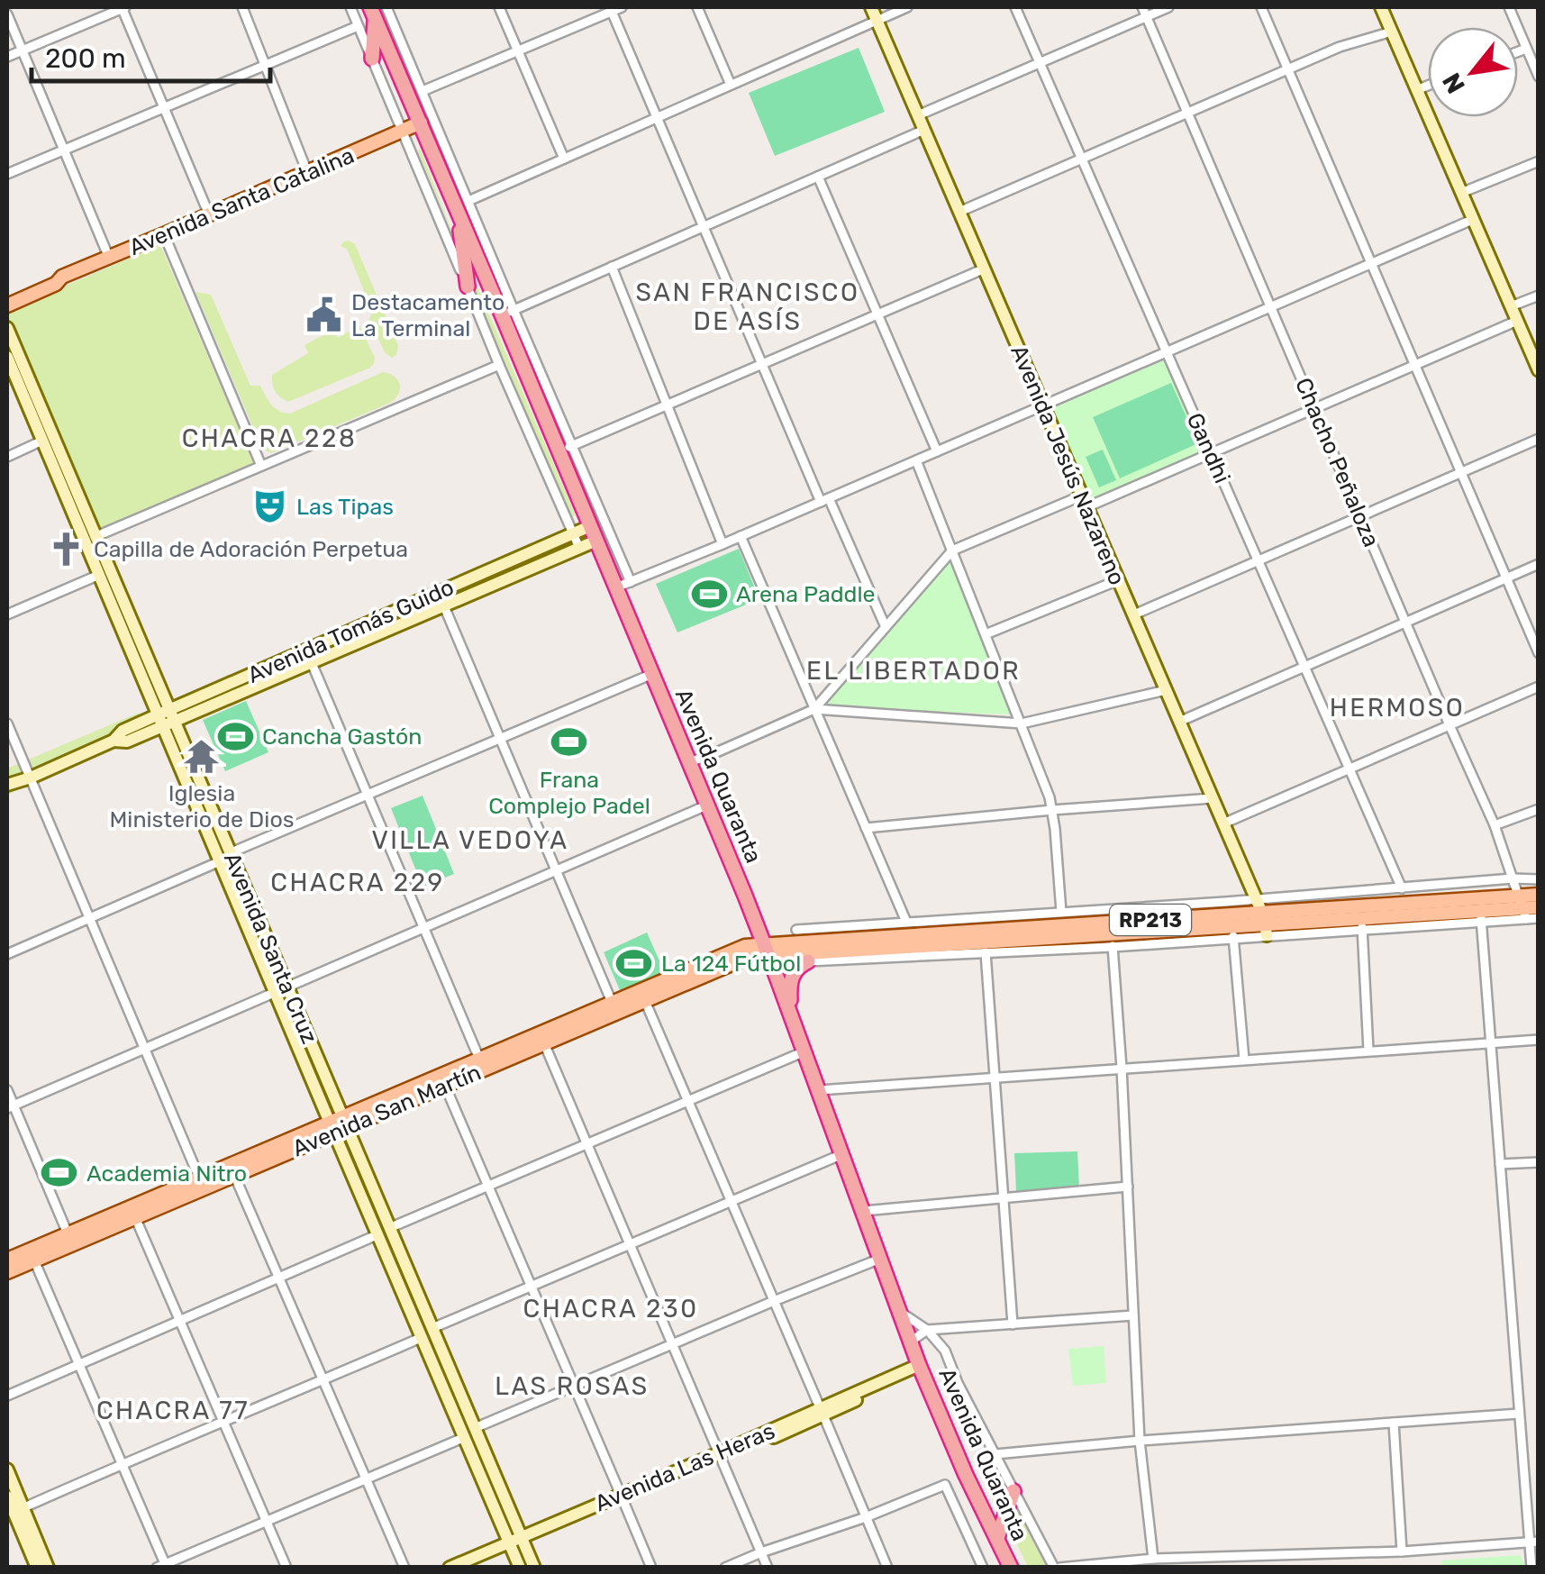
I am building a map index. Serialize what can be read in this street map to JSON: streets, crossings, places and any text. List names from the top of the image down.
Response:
{
  "streets": {
    "highway": ["Avenida Quaranta"],
    "main road": [
      "Avenida Santa Catalina",
      "Avenida Jesús Nazareno",
      "Avenida Tomás Guido",
      "RP213",
      "Avenida Santa Cruz",
      "Avenida San Martín",
      "Avenida Las Heras"
    ],
    "street": ["Gandhi", "Chacho Peñaloza"]
  },
  "crossings": [
    ["Avenida Santa Catalina", "Avenida Quaranta"],
    ["Chacho Peñaloza", "RP213"],
    ["Avenida Jesús Nazareno", "RP213"],
    ["Avenida Tomás Guido", "Avenida Quaranta"],
    ["Avenida Tomás Guido", "Avenida Santa Cruz"],
    ["Avenida Quaranta", "RP213"],
    ["Avenida Quaranta", "Avenida San Martín"],
    ["Avenida Quaranta", "Avenida Las Heras"],
    ["RP213", "Avenida San Martín"],
    ["Avenida Santa Cruz", "Avenida San Martín"],
    ["Avenida Santa Cruz", "Avenida Las Heras"]
  ],
  "districts": [
    "SAN FRANCISCO DE ASÍS",
    "CHACRA 228",
    "EL LIBERTADOR",
    "HERMOSO",
    "VILLA VEDOYA",
    "CHACRA 229",
    "CHACRA 230",
    "LAS ROSAS",
    "CHACRA 77"
  ],
  "places": {
    "public building": ["Destacamento La Terminal"],
    "theatre": ["Las Tipas"],
    "church": ["Capilla de Adoración Perpetua"],
    "sports": [
      "Arena Paddle",
      "Cancha Gastón",
      "Frana Complejo Padel",
      "La 124 Fútbol",
      "Academia Nitro"
    ],
    "temple": ["Iglesia Ministerio de Dios"]
  },
  "scale_bar": "200 m",
  "north": "bottom left"
}
